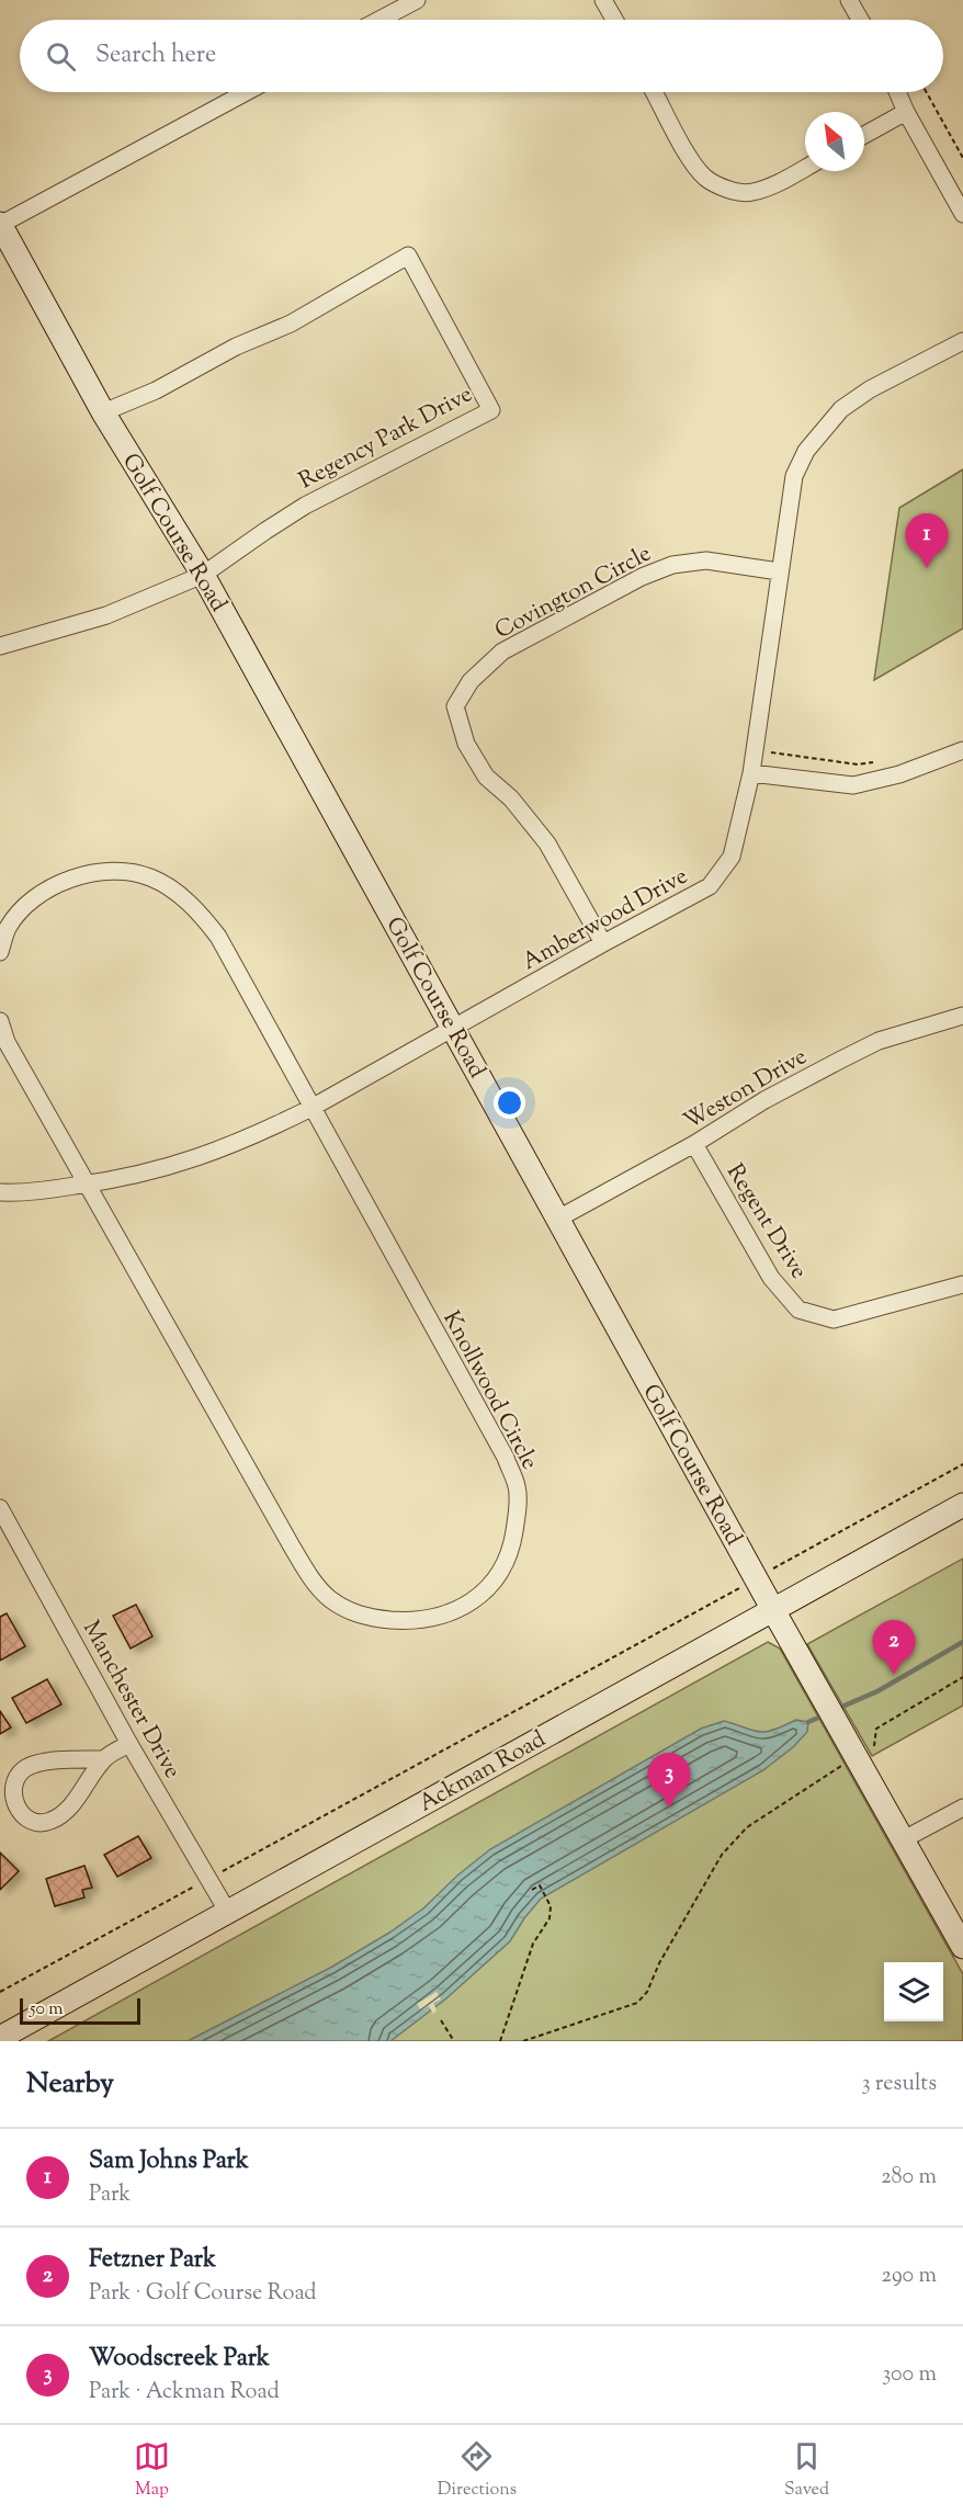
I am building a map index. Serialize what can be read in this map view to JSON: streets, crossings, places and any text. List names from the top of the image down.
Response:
{
  "streets": {
    "street": [
      "Regency Park Drive",
      "Golf Course Road",
      "Covington Circle",
      "Amberwood Drive",
      "Weston Drive",
      "Regent Drive",
      "Knollwood Circle",
      "Manchester Drive",
      "Ackman Road"
    ]
  },
  "crossings": [
    ["Regency Park Drive", "Golf Course Road"],
    ["Golf Course Road", "Amberwood Drive"],
    ["Golf Course Road", "Weston Drive"],
    ["Golf Course Road", "Ackman Road"],
    ["Covington Circle", "Amberwood Drive"],
    ["Amberwood Drive", "Knollwood Circle"],
    ["Weston Drive", "Regent Drive"],
    ["Manchester Drive", "Ackman Road"]
  ],
  "scale_bar": "50 m",
  "north": "top left",
  "page": {
    "search": "Search here",
    "pins": ["1", "2", "3"],
    "scale": "50 m",
    "heading": ["Nearby", "3 results"],
    "list": [
      {
        "mark": "1",
        "name": "Sam Johns Park",
        "note": "Park",
        "value": "280 m"
      },
      {
        "mark": "2",
        "name": "Fetzner Park",
        "note": "Park · Golf Course Road",
        "value": "290 m"
      },
      {
        "mark": "3",
        "name": "Woodscreek Park",
        "note": "Park · Ackman Road",
        "value": "300 m"
      }
    ],
    "nav": ["Map", "Directions", "Saved"]
  }
}
